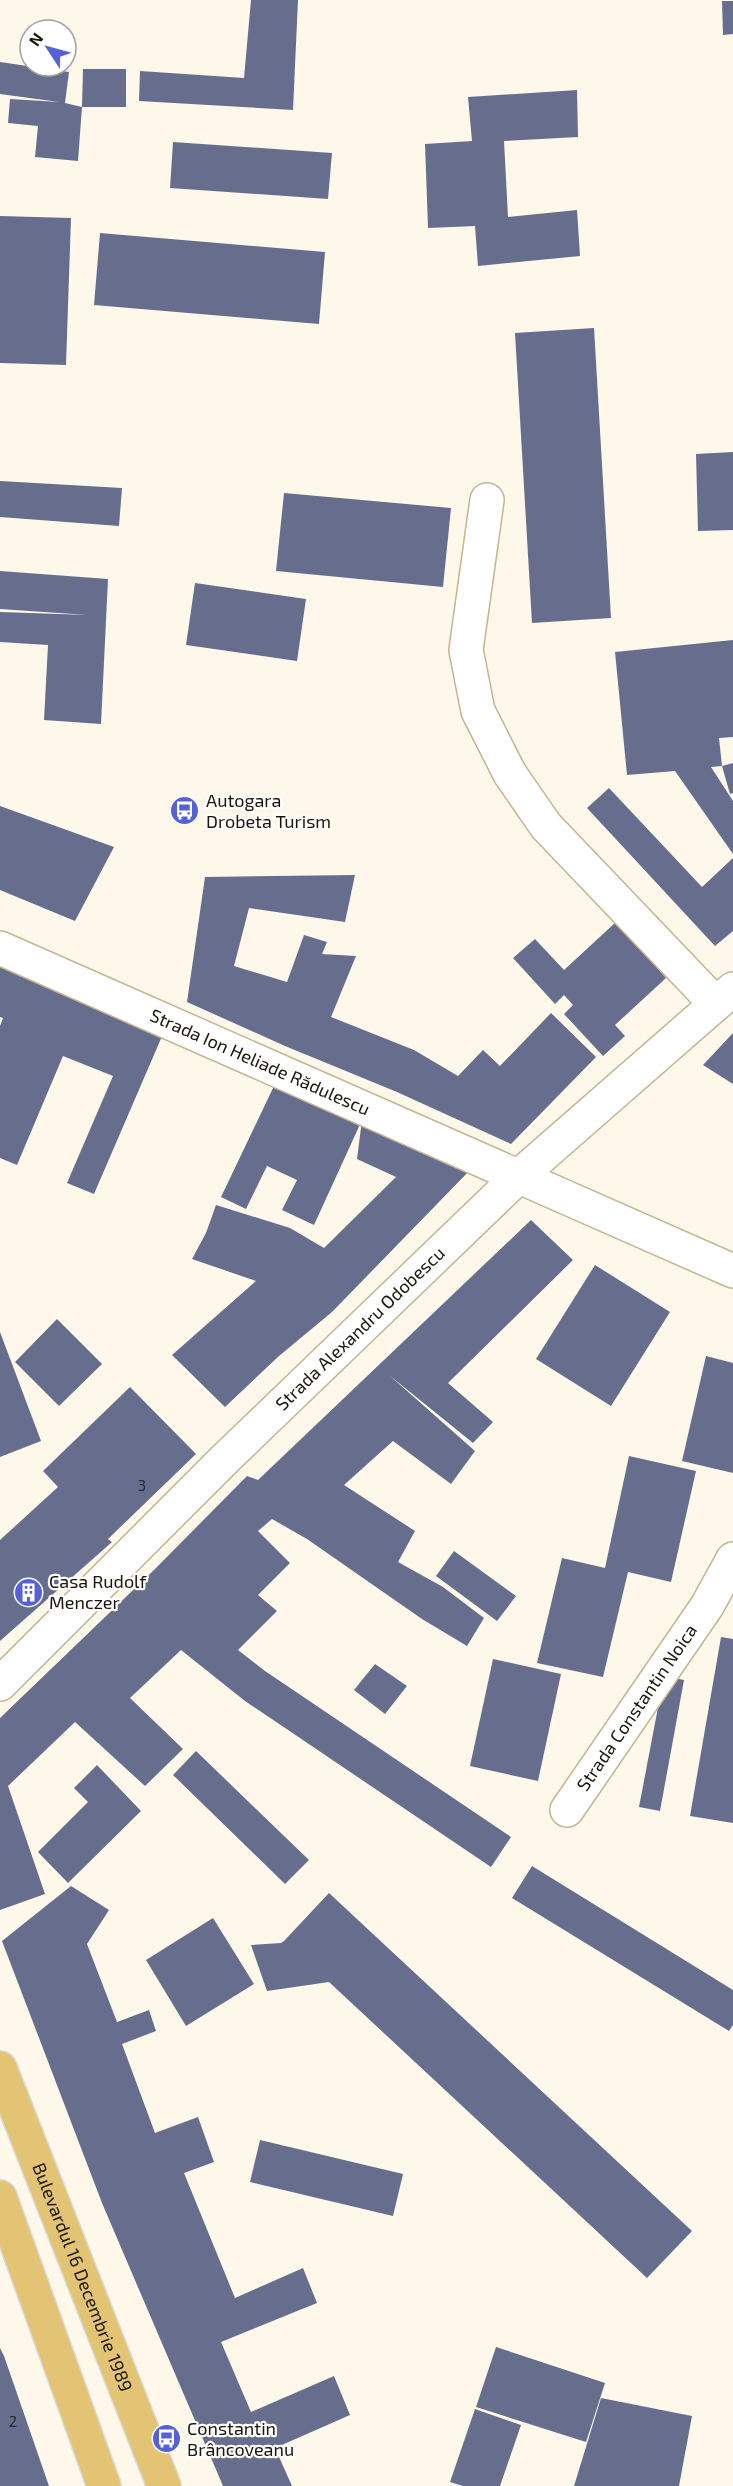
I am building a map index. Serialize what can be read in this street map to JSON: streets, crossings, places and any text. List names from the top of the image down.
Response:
{
  "streets": {
    "main road": ["Bulevardul 16 Decembrie 1989"],
    "street": ["Strada Ion Heliade Rădulescu", "Strada Alexandru Odobescu", "Strada Constantin Noica"]
  },
  "crossings": [
    ["Strada Ion Heliade Rădulescu", "Strada Alexandru Odobescu"]
  ],
  "places": {
    "bus stop": ["Autogara Drobeta Turism", "Constantin Brâncoveanu"],
    "building": ["Casa Rudolf Menczer"]
  },
  "house_numbers": ["3", "2"],
  "north": "top left"
}
